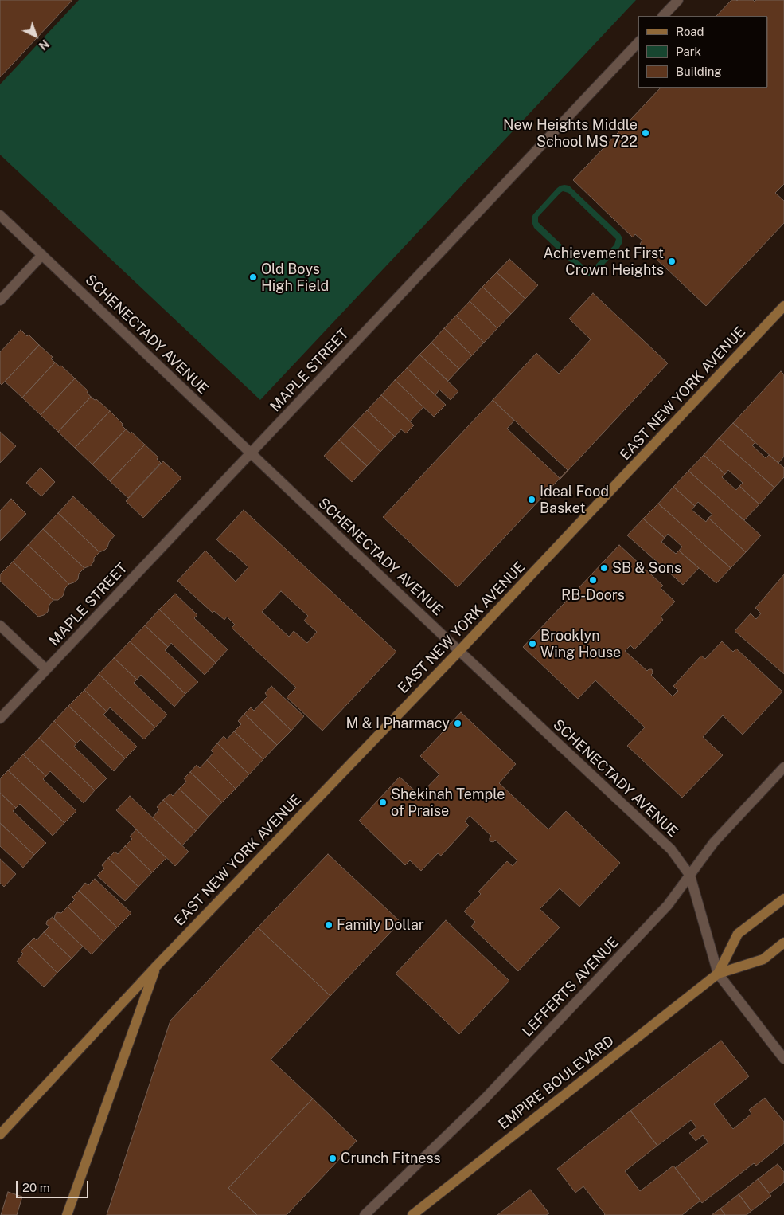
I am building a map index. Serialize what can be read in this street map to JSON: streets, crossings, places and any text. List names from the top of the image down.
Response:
{
  "streets": {
    "main road": ["EAST NEW YORK AVENUE", "EMPIRE BOULEVARD"],
    "street": ["SCHENECTADY AVENUE", "MAPLE STREET", "LEFFERTS AVENUE"]
  },
  "crossings": [
    ["SCHENECTADY AVENUE", "MAPLE STREET"],
    ["SCHENECTADY AVENUE", "EAST NEW YORK AVENUE"],
    ["SCHENECTADY AVENUE", "LEFFERTS AVENUE"],
    ["SCHENECTADY AVENUE", "EMPIRE BOULEVARD"]
  ],
  "places": [
    "New Heights Middle School MS 722",
    "Achievement First Crown Heights",
    "Old Boys High Field",
    "Ideal Food Basket",
    "SB & Sons",
    "RB-Doors",
    "Brooklyn Wing House",
    "M & I Pharmacy",
    "Shekinah Temple of Praise",
    "Family Dollar",
    "Crunch Fitness"
  ],
  "legend": ["Road", "Park", "Building"],
  "scale_bar": "20 m",
  "north": "bottom right"
}
